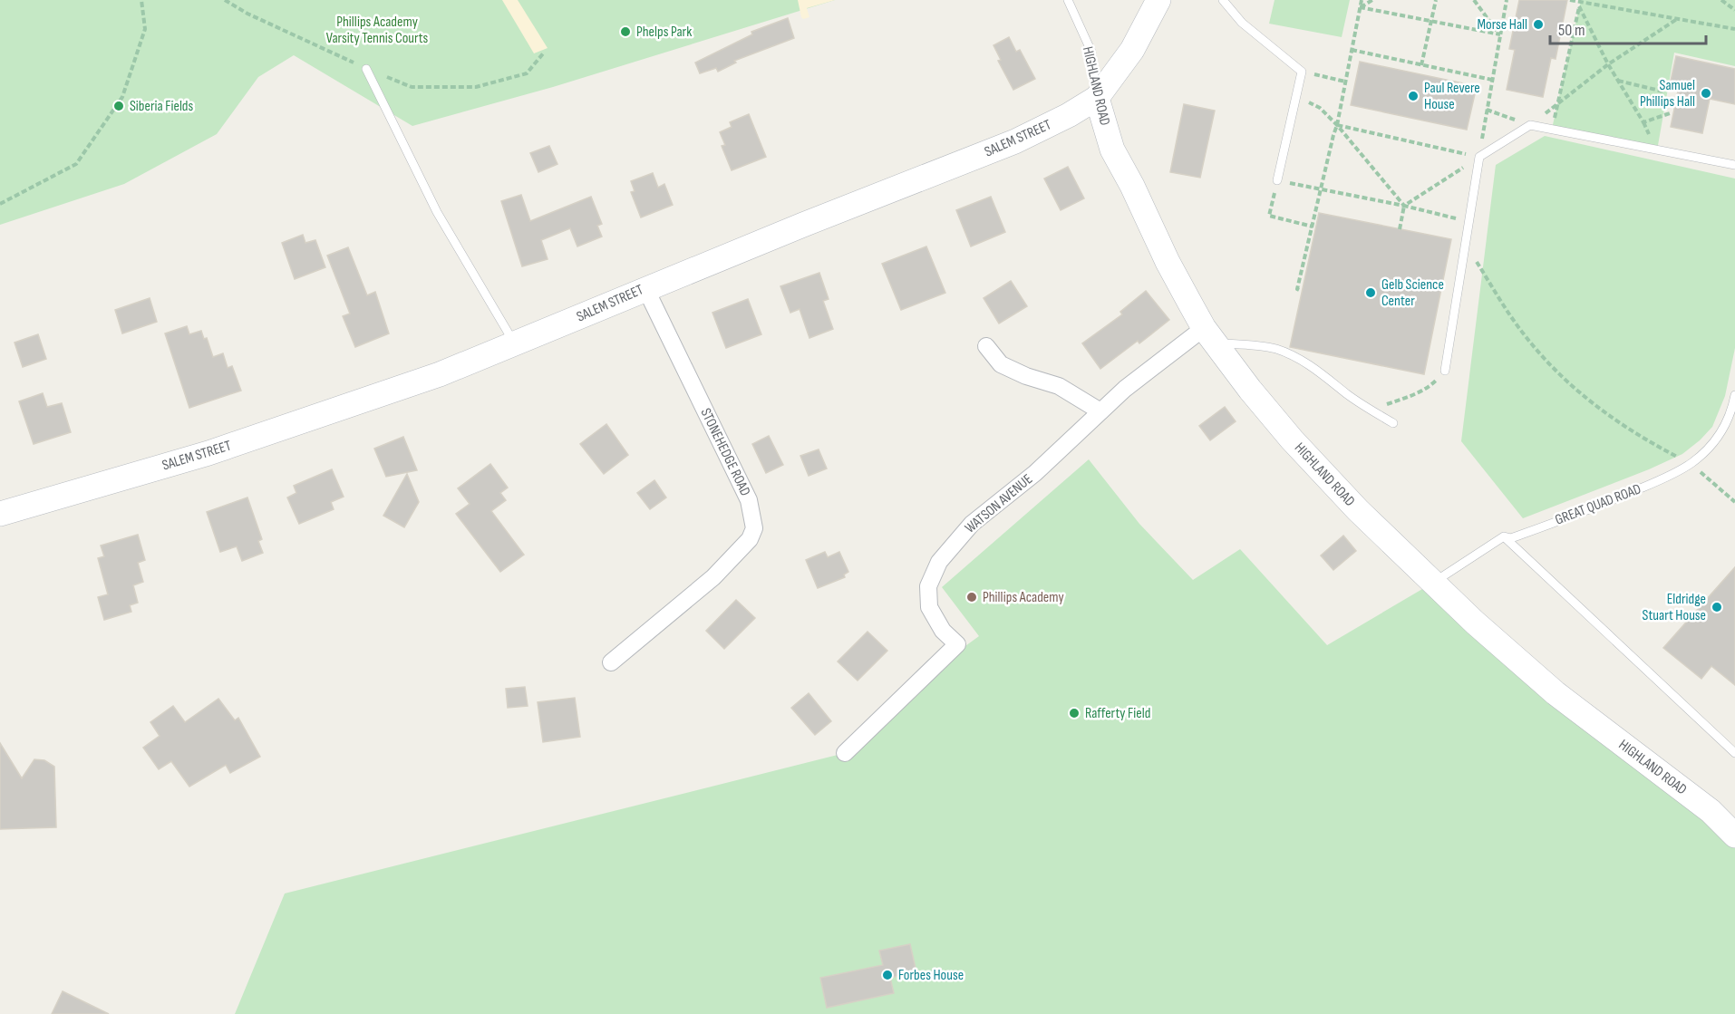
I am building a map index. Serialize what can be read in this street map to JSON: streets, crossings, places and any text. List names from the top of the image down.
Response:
{
  "streets": {
    "street": [
      "HIGHLAND ROAD",
      "SALEM STREET",
      "STONEHEDGE ROAD",
      "WATSON AVENUE"
    ],
    "lane": ["GREAT QUAD ROAD"]
  },
  "crossings": [
    ["HIGHLAND ROAD", "SALEM STREET"],
    ["HIGHLAND ROAD", "WATSON AVENUE"],
    ["HIGHLAND ROAD", "GREAT QUAD ROAD"],
    ["SALEM STREET", "STONEHEDGE ROAD"]
  ],
  "parks": ["Phillips Academy Varsity Tennis Courts"],
  "places": [
    "Morse Hall",
    "Phelps Park",
    "Samuel Phillips Hall",
    "Paul Revere House",
    "Siberia Fields",
    "Gelb Science Center",
    "Phillips Academy",
    "Eldridge Stuart House",
    "Rafferty Field",
    "Forbes House"
  ],
  "scale_bar": "50 m"
}
